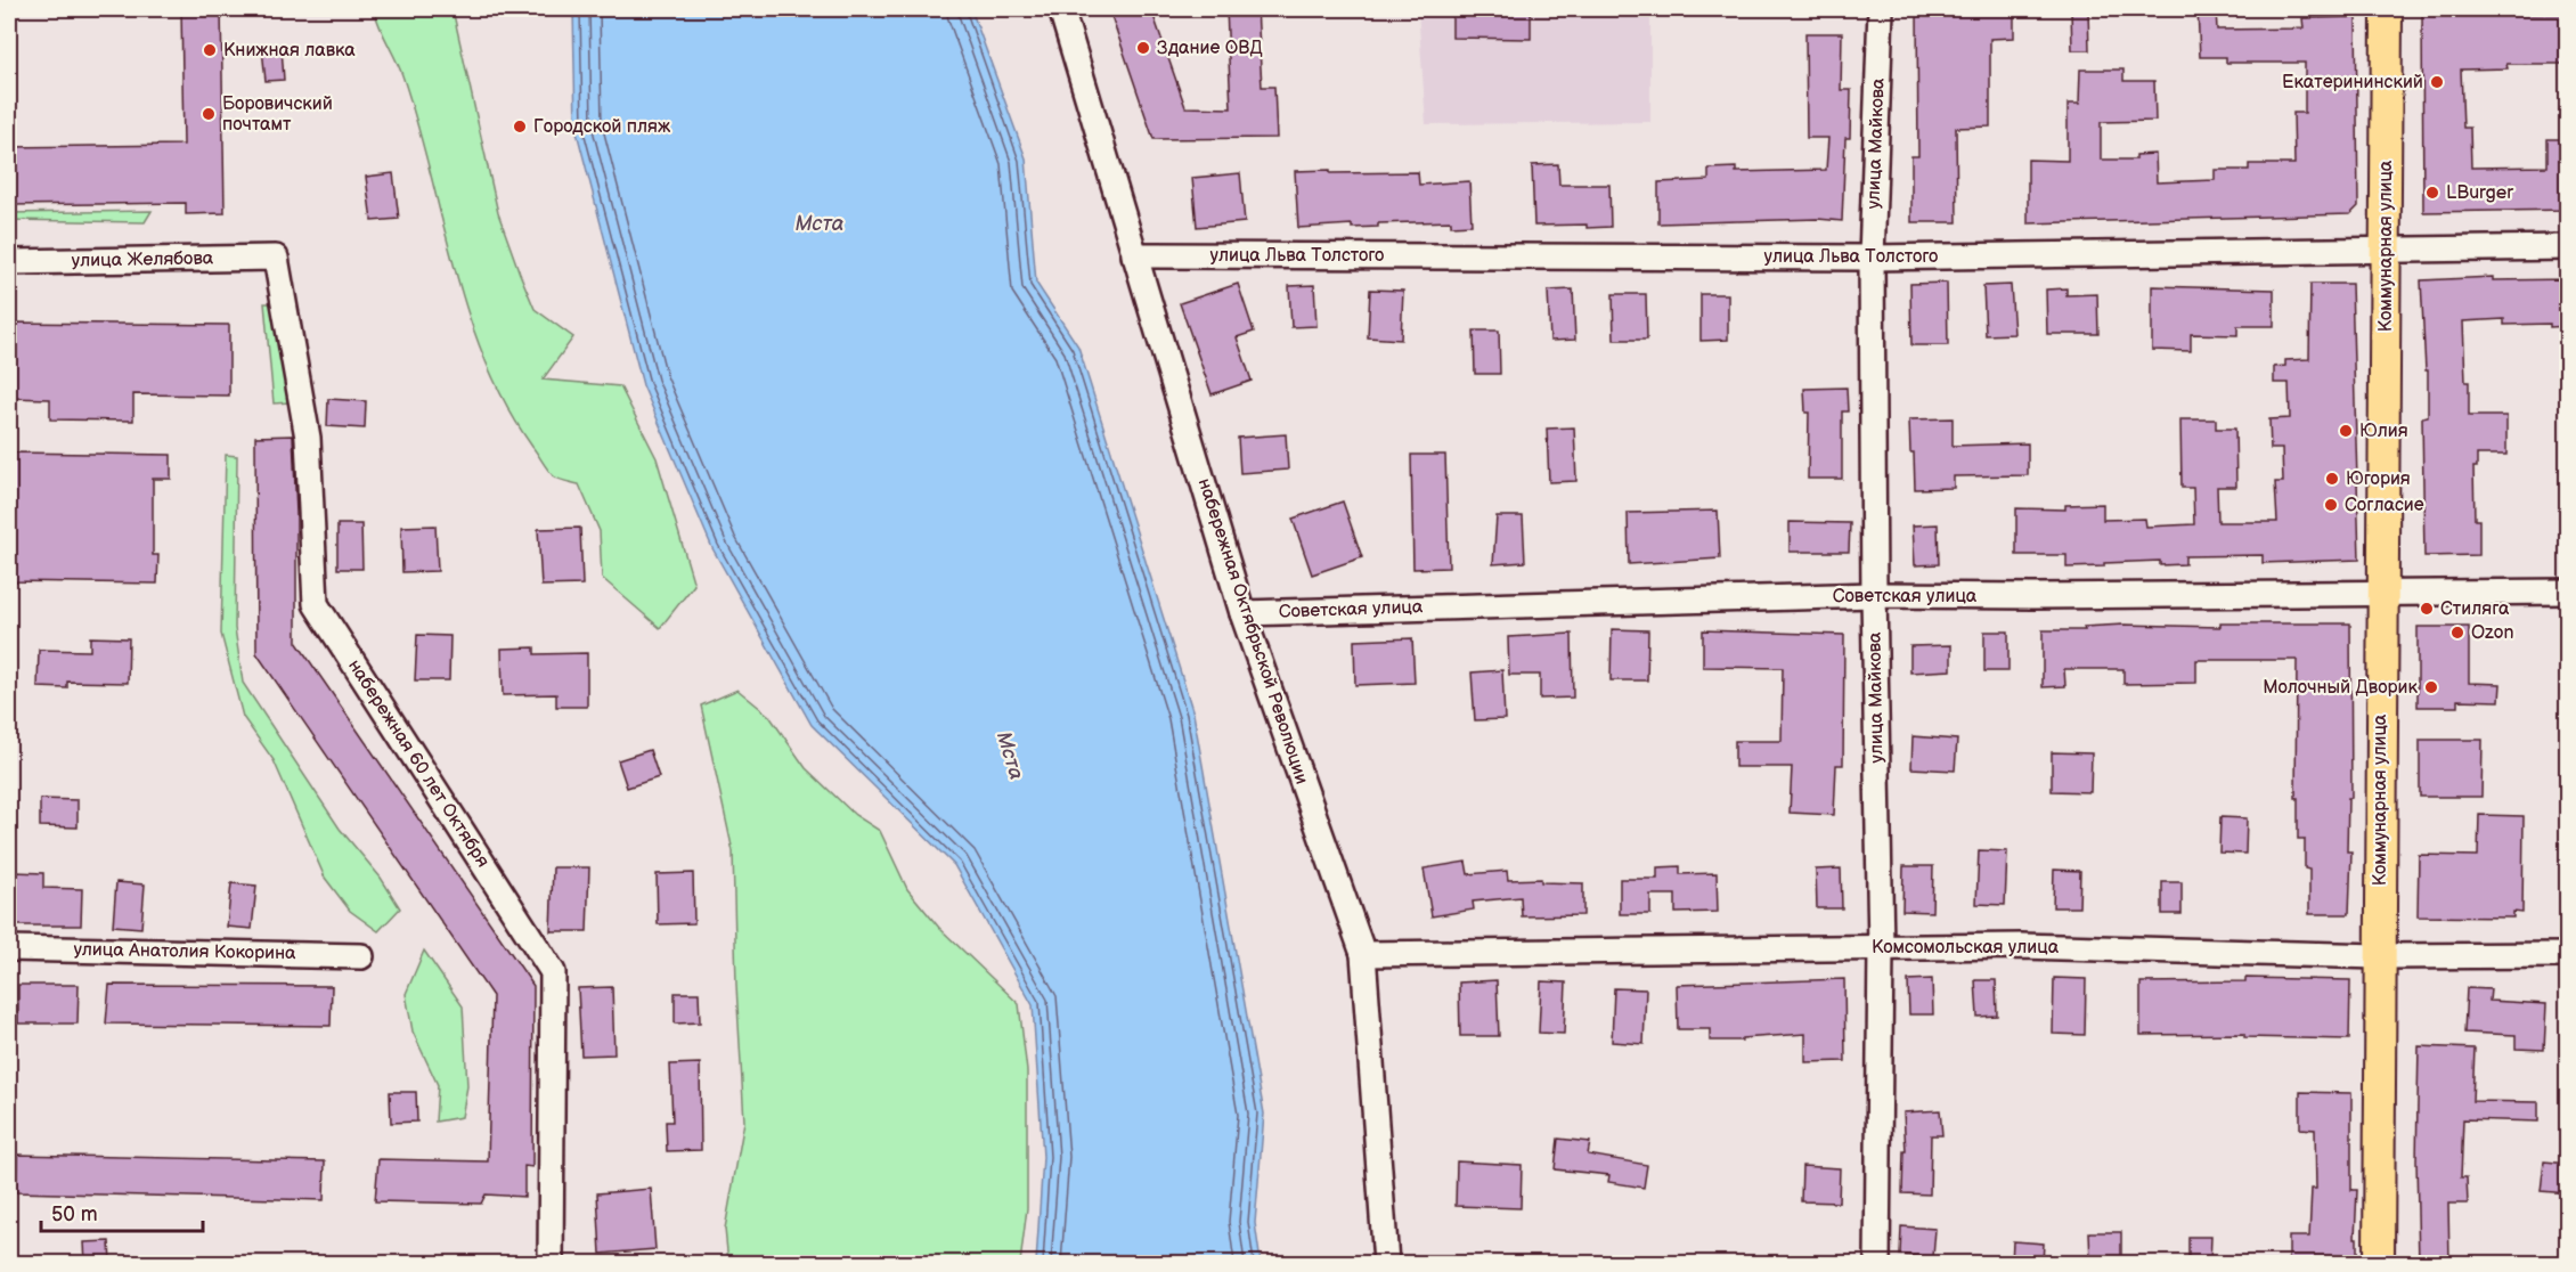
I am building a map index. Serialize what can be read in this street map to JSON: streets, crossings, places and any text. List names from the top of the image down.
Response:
{
  "streets": {
    "main road": ["Коммунарная улица"],
    "street": [
      "улица Майкова",
      "улица Льва Толстого",
      "улица Желябова",
      "Советская улица",
      "набережная Октябрьской Революции",
      "набережная 60 лет Октября",
      "Комсомольская улица",
      "улица Анатолия Кокорина"
    ]
  },
  "crossings": [
    ["улица Майкова", "улица Льва Толстого"],
    ["улица Майкова", "Советская улица"],
    ["улица Майкова", "Комсомольская улица"],
    ["Коммунарная улица", "улица Льва Толстого"],
    ["Коммунарная улица", "Советская улица"],
    ["Коммунарная улица", "Комсомольская улица"],
    ["улица Льва Толстого", "набережная Октябрьской Революции"],
    ["улица Желябова", "набережная 60 лет Октября"],
    ["Советская улица", "набережная Октябрьской Революции"],
    ["набережная Октябрьской Революции", "Комсомольская улица"]
  ],
  "water": ["Мста"],
  "places": [
    "Здание ОВД",
    "Книжная лавка",
    "Екатерининский",
    "Боровичский почтамт",
    "Городской пляж",
    "LBurger",
    "Юлия",
    "Югория",
    "Согласие",
    "Стиляга",
    "Ozon",
    "Молочный Дворик"
  ],
  "scale_bar": "50 m"
}
